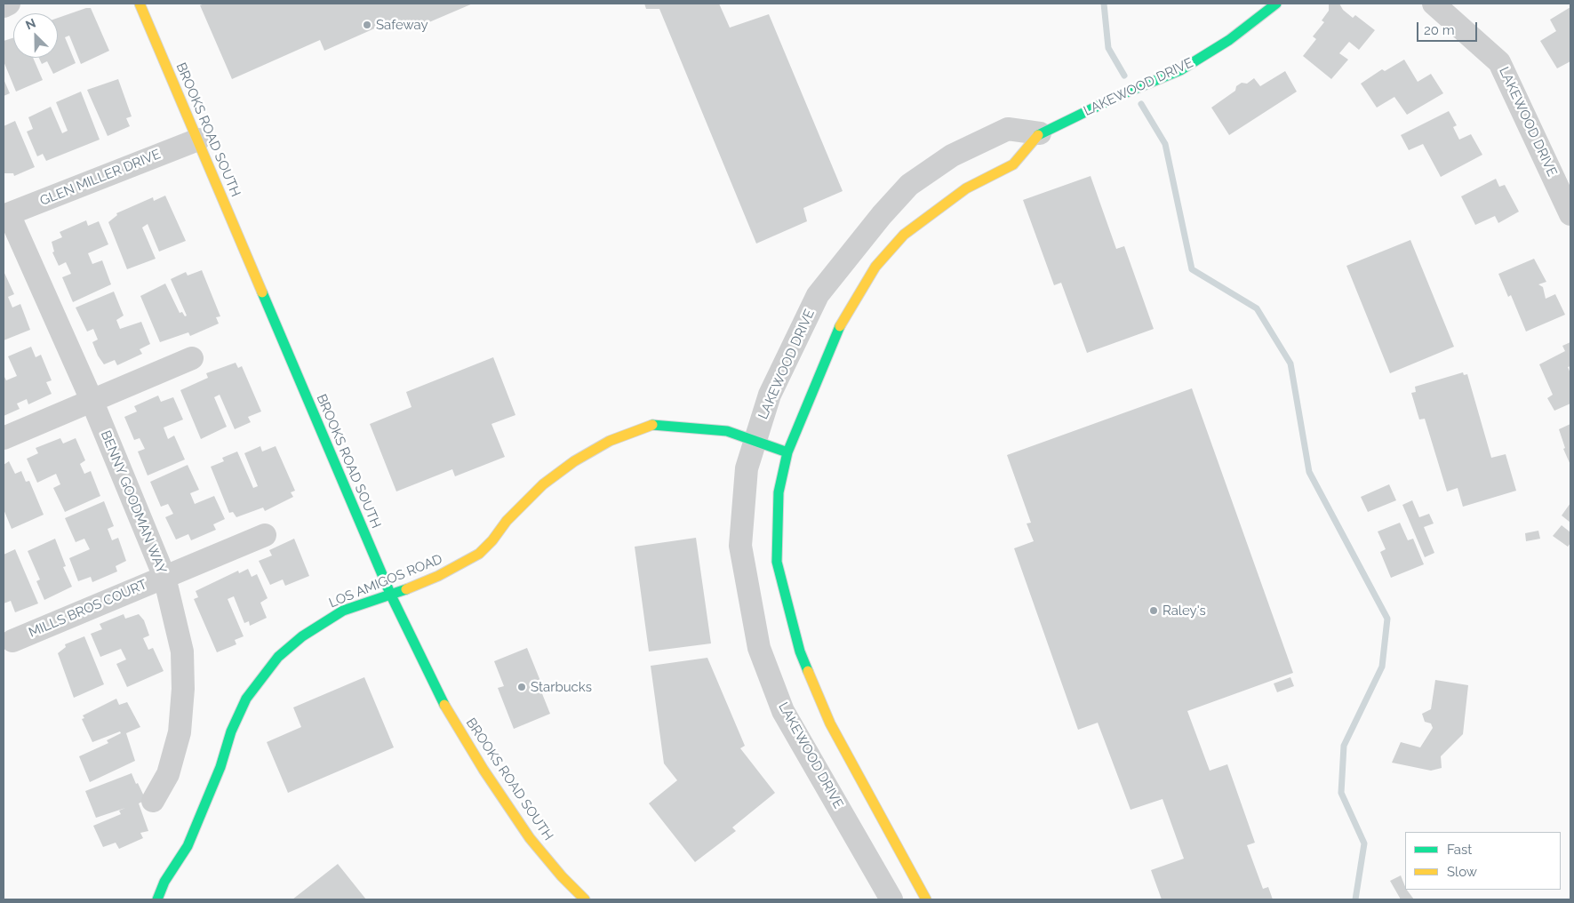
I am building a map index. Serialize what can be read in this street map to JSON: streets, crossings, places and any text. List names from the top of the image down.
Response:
{
  "streets": {
    "street": [
      "LAKEWOOD DRIVE",
      "BROOKS ROAD SOUTH",
      "GLEN MILLER DRIVE",
      "BENNY GOODMAN WAY",
      "LOS AMIGOS ROAD",
      "MILLS BROS COURT"
    ]
  },
  "crossings": [
    ["LAKEWOOD DRIVE", "LOS AMIGOS ROAD"],
    ["BROOKS ROAD SOUTH", "GLEN MILLER DRIVE"],
    ["BROOKS ROAD SOUTH", "LOS AMIGOS ROAD"],
    ["GLEN MILLER DRIVE", "BENNY GOODMAN WAY"],
    ["BENNY GOODMAN WAY", "MILLS BROS COURT"]
  ],
  "places": ["Safeway", "Raley's", "Starbucks"],
  "legend": ["Fast", "Slow"],
  "scale_bar": "20 m",
  "north": "top left"
}
